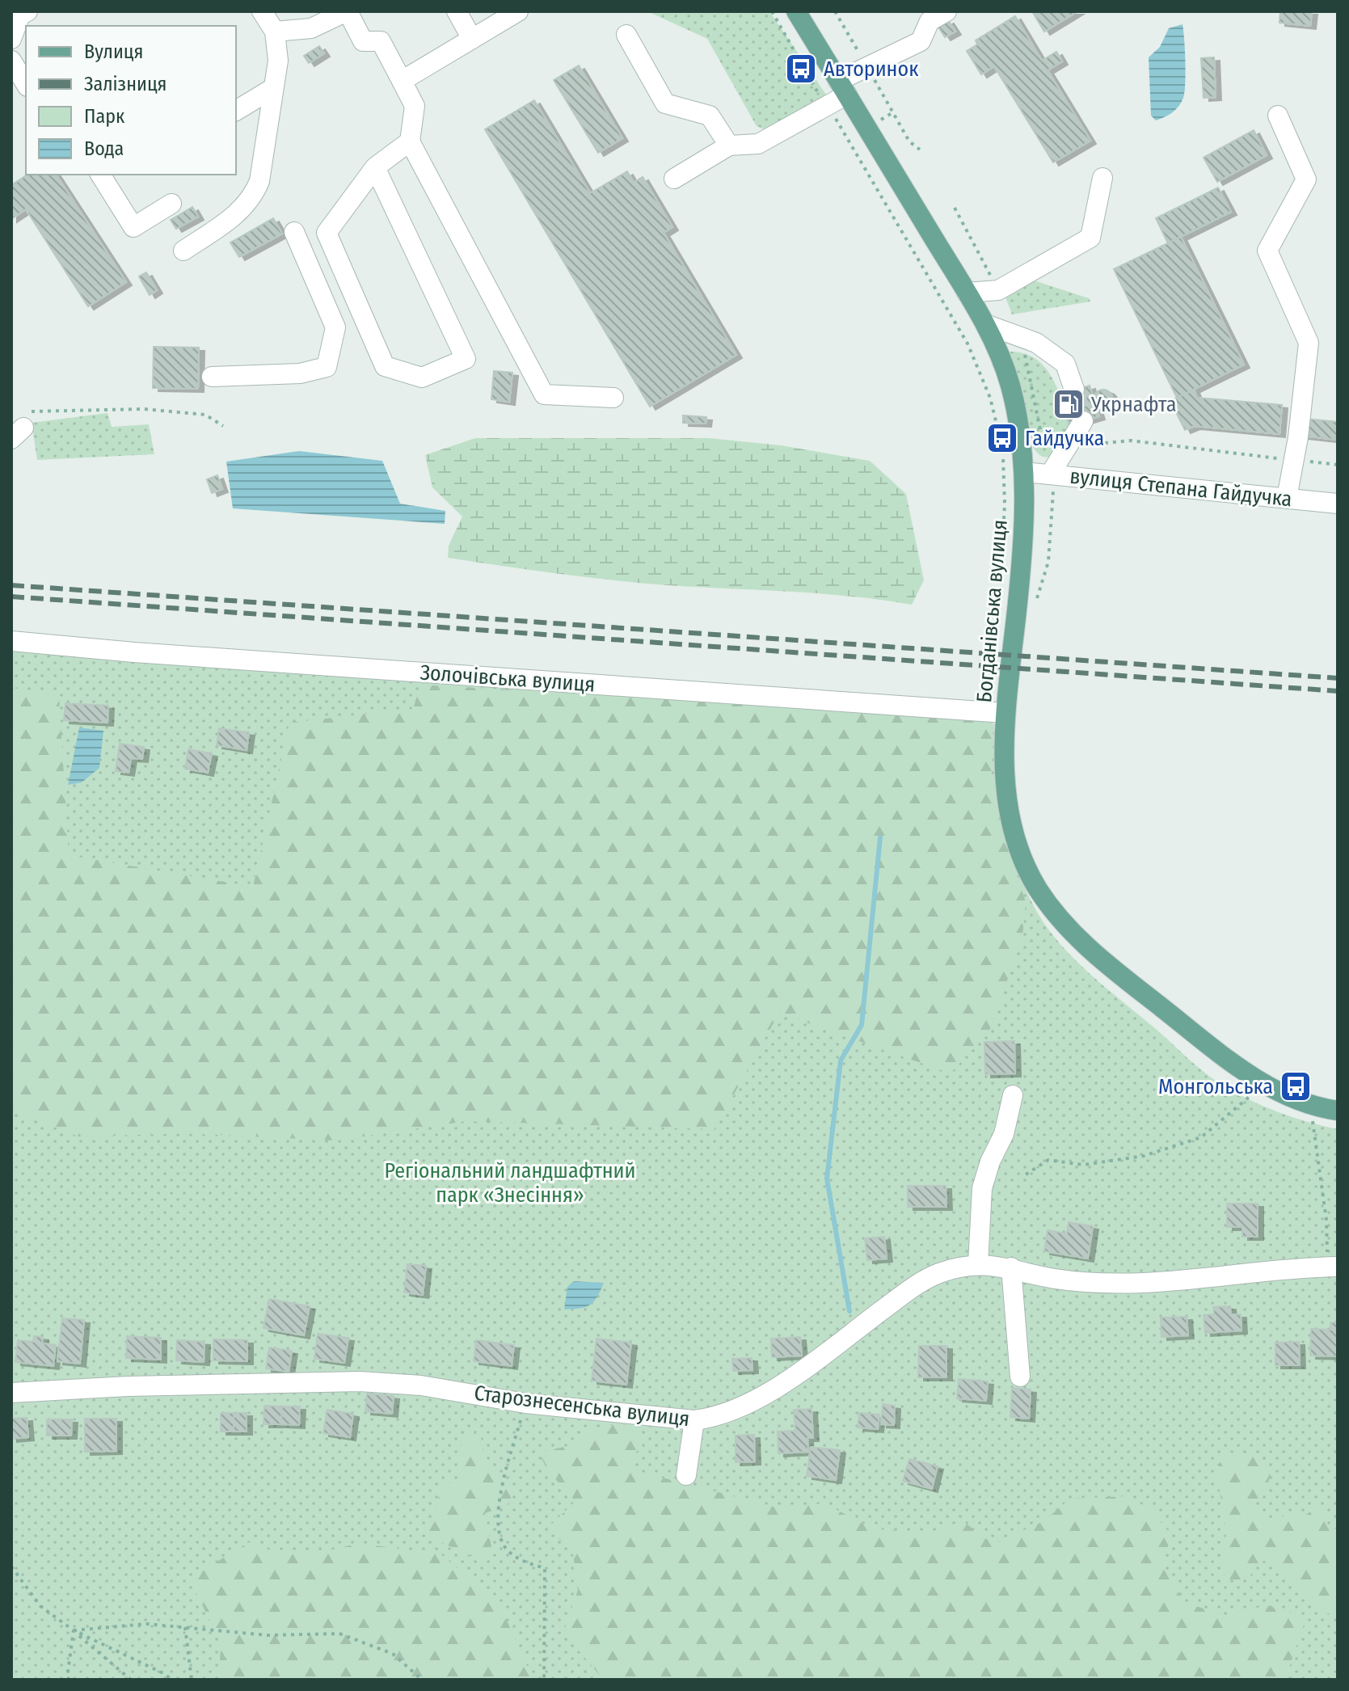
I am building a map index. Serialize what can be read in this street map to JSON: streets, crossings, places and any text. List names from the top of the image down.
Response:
{
  "streets": {
    "main road": ["Богданівська вулиця"],
    "street": ["вулиця Степана Гайдучка", "Золочівська вулиця", "Старознесенська вулиця"]
  },
  "crossings": [
    ["вулиця Степана Гайдучка", "Богданівська вулиця"],
    ["Богданівська вулиця", "Золочівська вулиця"]
  ],
  "parks": ["Регіональний ландшафтний парк «Знесіння»"],
  "places": {
    "bus stop": ["Авторинок", "Гайдучка", "Монгольська"],
    "fuel station": ["Укрнафта"]
  },
  "legend": [
    "Вулиця",
    "Залізниця",
    "Парк",
    "Вода"
  ]
}
